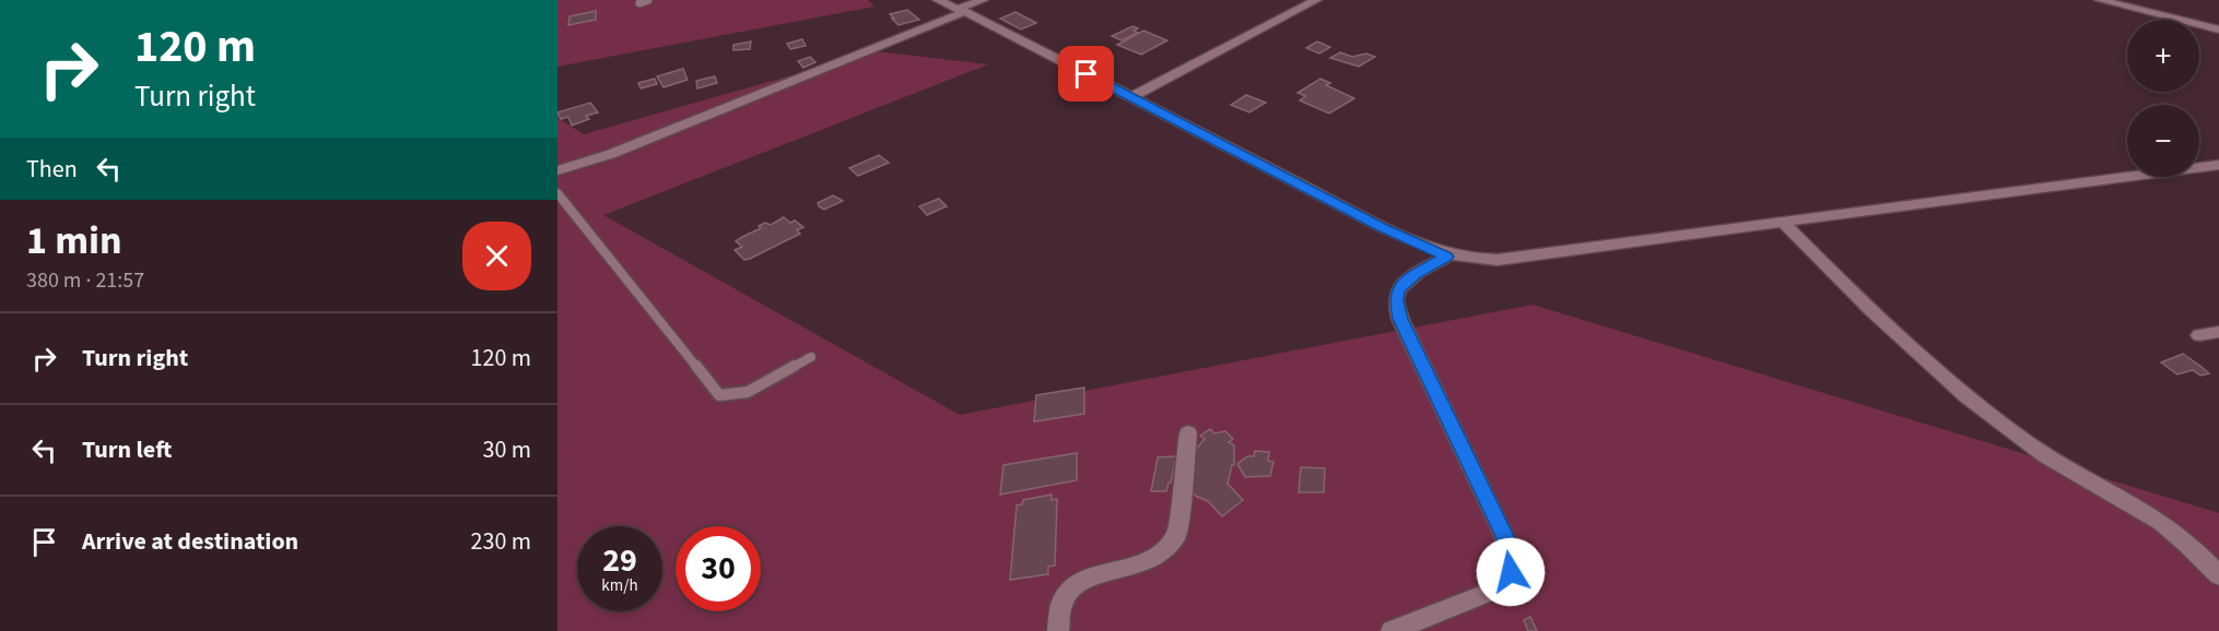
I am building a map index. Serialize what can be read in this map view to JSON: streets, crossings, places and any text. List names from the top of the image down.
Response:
{
  "page": {
    "turn": ["120 m", "Turn right"],
    "map_buttons": ["+", "−"],
    "then": "Then",
    "heading": ["1 min", "380 m · 21:57"],
    "list": [
      {
        "name": "Turn right",
        "value": "120 m"
      },
      {
        "name": "Turn left",
        "value": "30 m"
      },
      {
        "name": "Arrive at destination",
        "value": "230 m"
      }
    ],
    "speed": "29 km/h",
    "limit": "30"
  }
}
